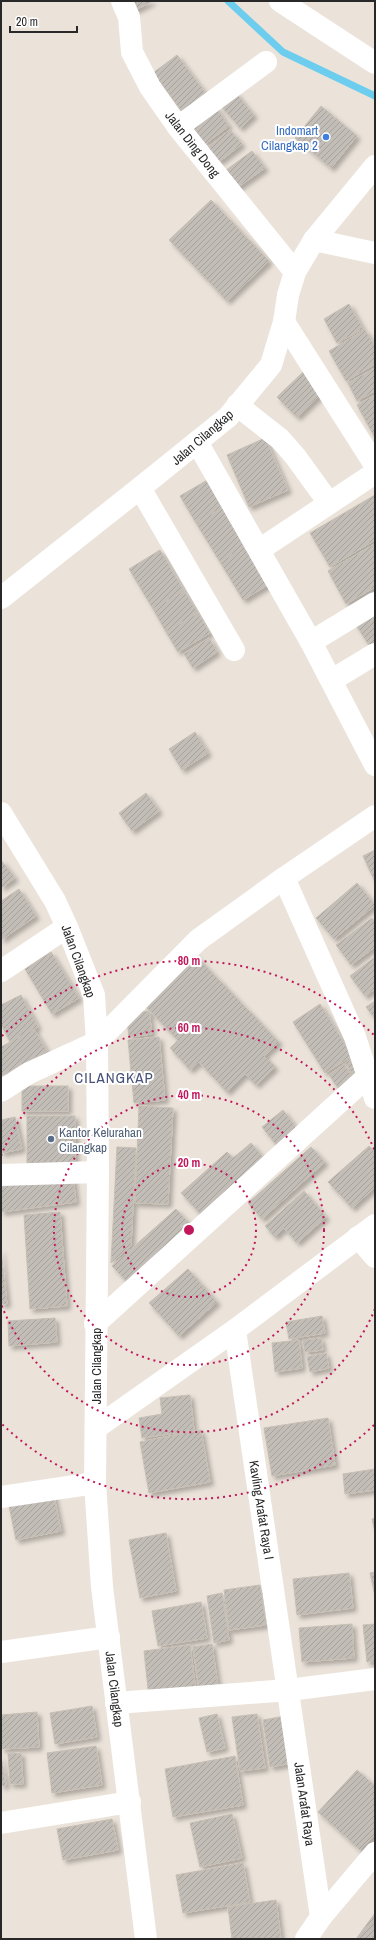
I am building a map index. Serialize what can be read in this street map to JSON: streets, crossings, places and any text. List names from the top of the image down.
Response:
{
  "streets": {
    "street": [
      "Jalan Ding Dong",
      "Jalan Cilangkap",
      "Kavling Arafat Raya I",
      "Jalan Arafat Raya"
    ]
  },
  "crossings": [
    ["Jalan Ding Dong", "Jalan Cilangkap"],
    ["Kavling Arafat Raya I", "Jalan Arafat Raya"]
  ],
  "districts": ["CILANGKAP"],
  "places": ["Indomart Cilangkap 2", "Kantor Kelurahan Cilangkap"],
  "scale_bar": "20 m",
  "rings": [
    "80 m",
    "60 m",
    "40 m",
    "20 m"
  ]
}
